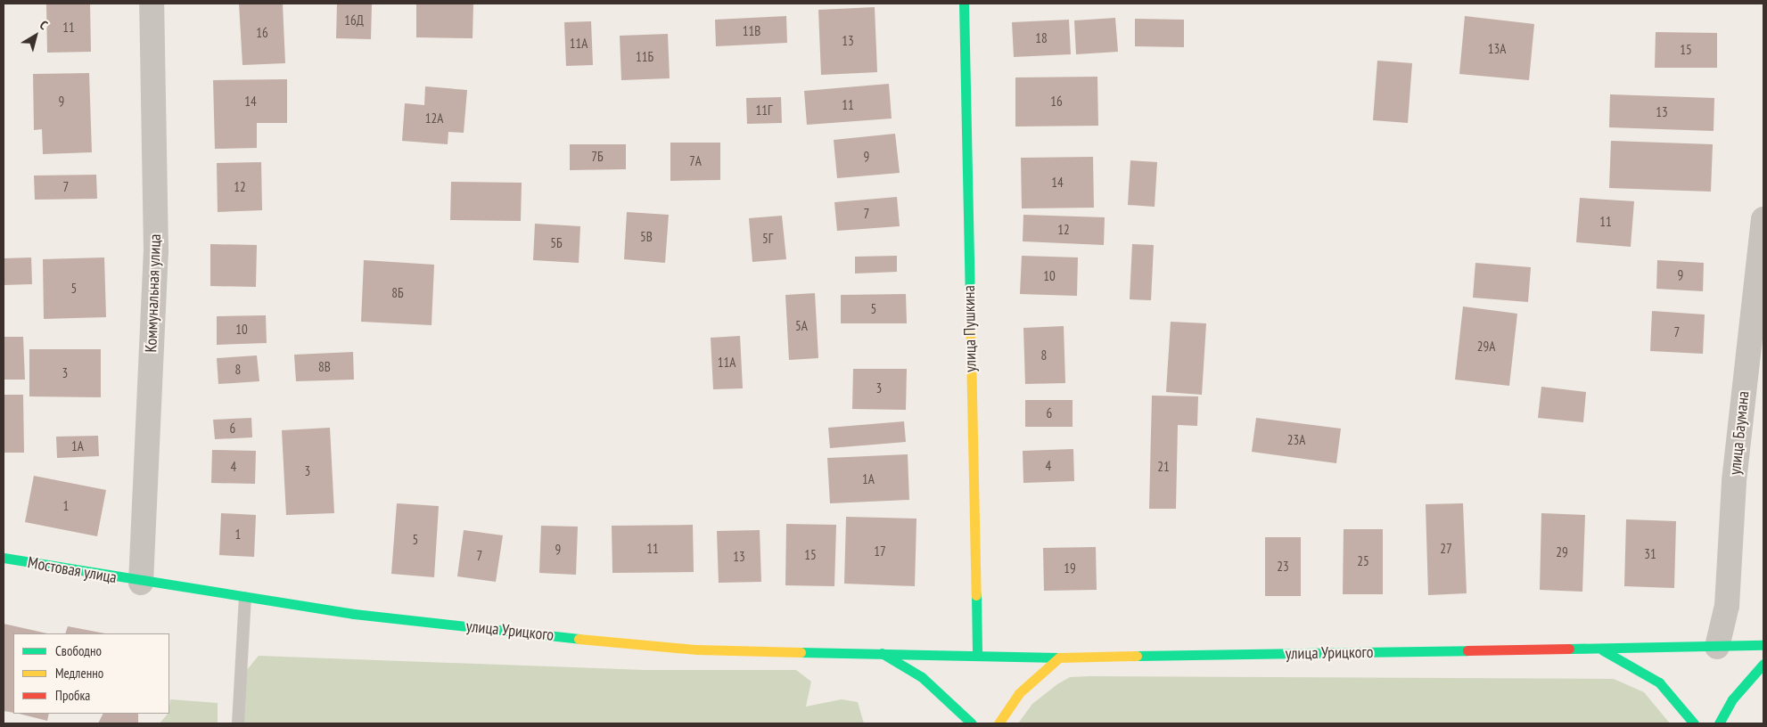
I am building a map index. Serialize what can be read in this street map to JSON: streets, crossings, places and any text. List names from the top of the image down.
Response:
{
  "streets": {
    "main road": ["улица Пушкина", "Мостовая улица", "улица Урицкого"],
    "street": ["Коммунальная улица", "улица Баумана"]
  },
  "crossings": [
    ["Коммунальная улица", "Мостовая улица"],
    ["Коммунальная улица", "улица Урицкого"],
    ["улица Пушкина", "улица Урицкого"],
    ["улица Баумана", "улица Урицкого"],
    ["Мостовая улица", "улица Урицкого"]
  ],
  "house_numbers": [
    "16Д",
    "11",
    "11В",
    "16",
    "18",
    "13",
    "11А",
    "13А",
    "15",
    "11Б",
    "9",
    "14",
    "16",
    "11",
    "11Г",
    "13",
    "12А",
    "7Б",
    "9",
    "7А",
    "14",
    "7",
    "12",
    "7",
    "11",
    "12",
    "5В",
    "5Г",
    "5Б",
    "9",
    "10",
    "5",
    "8Б",
    "5",
    "5А",
    "10",
    "7",
    "29А",
    "8",
    "11А",
    "8В",
    "8",
    "3",
    "3",
    "6",
    "6",
    "23А",
    "1А",
    "4",
    "4",
    "21",
    "3",
    "1А",
    "1",
    "1",
    "5",
    "11",
    "27",
    "9",
    "17",
    "29",
    "31",
    "15",
    "7",
    "13",
    "25",
    "23",
    "19"
  ],
  "legend": ["Свободно", "Медленно", "Пробка"],
  "north": "top right"
}
